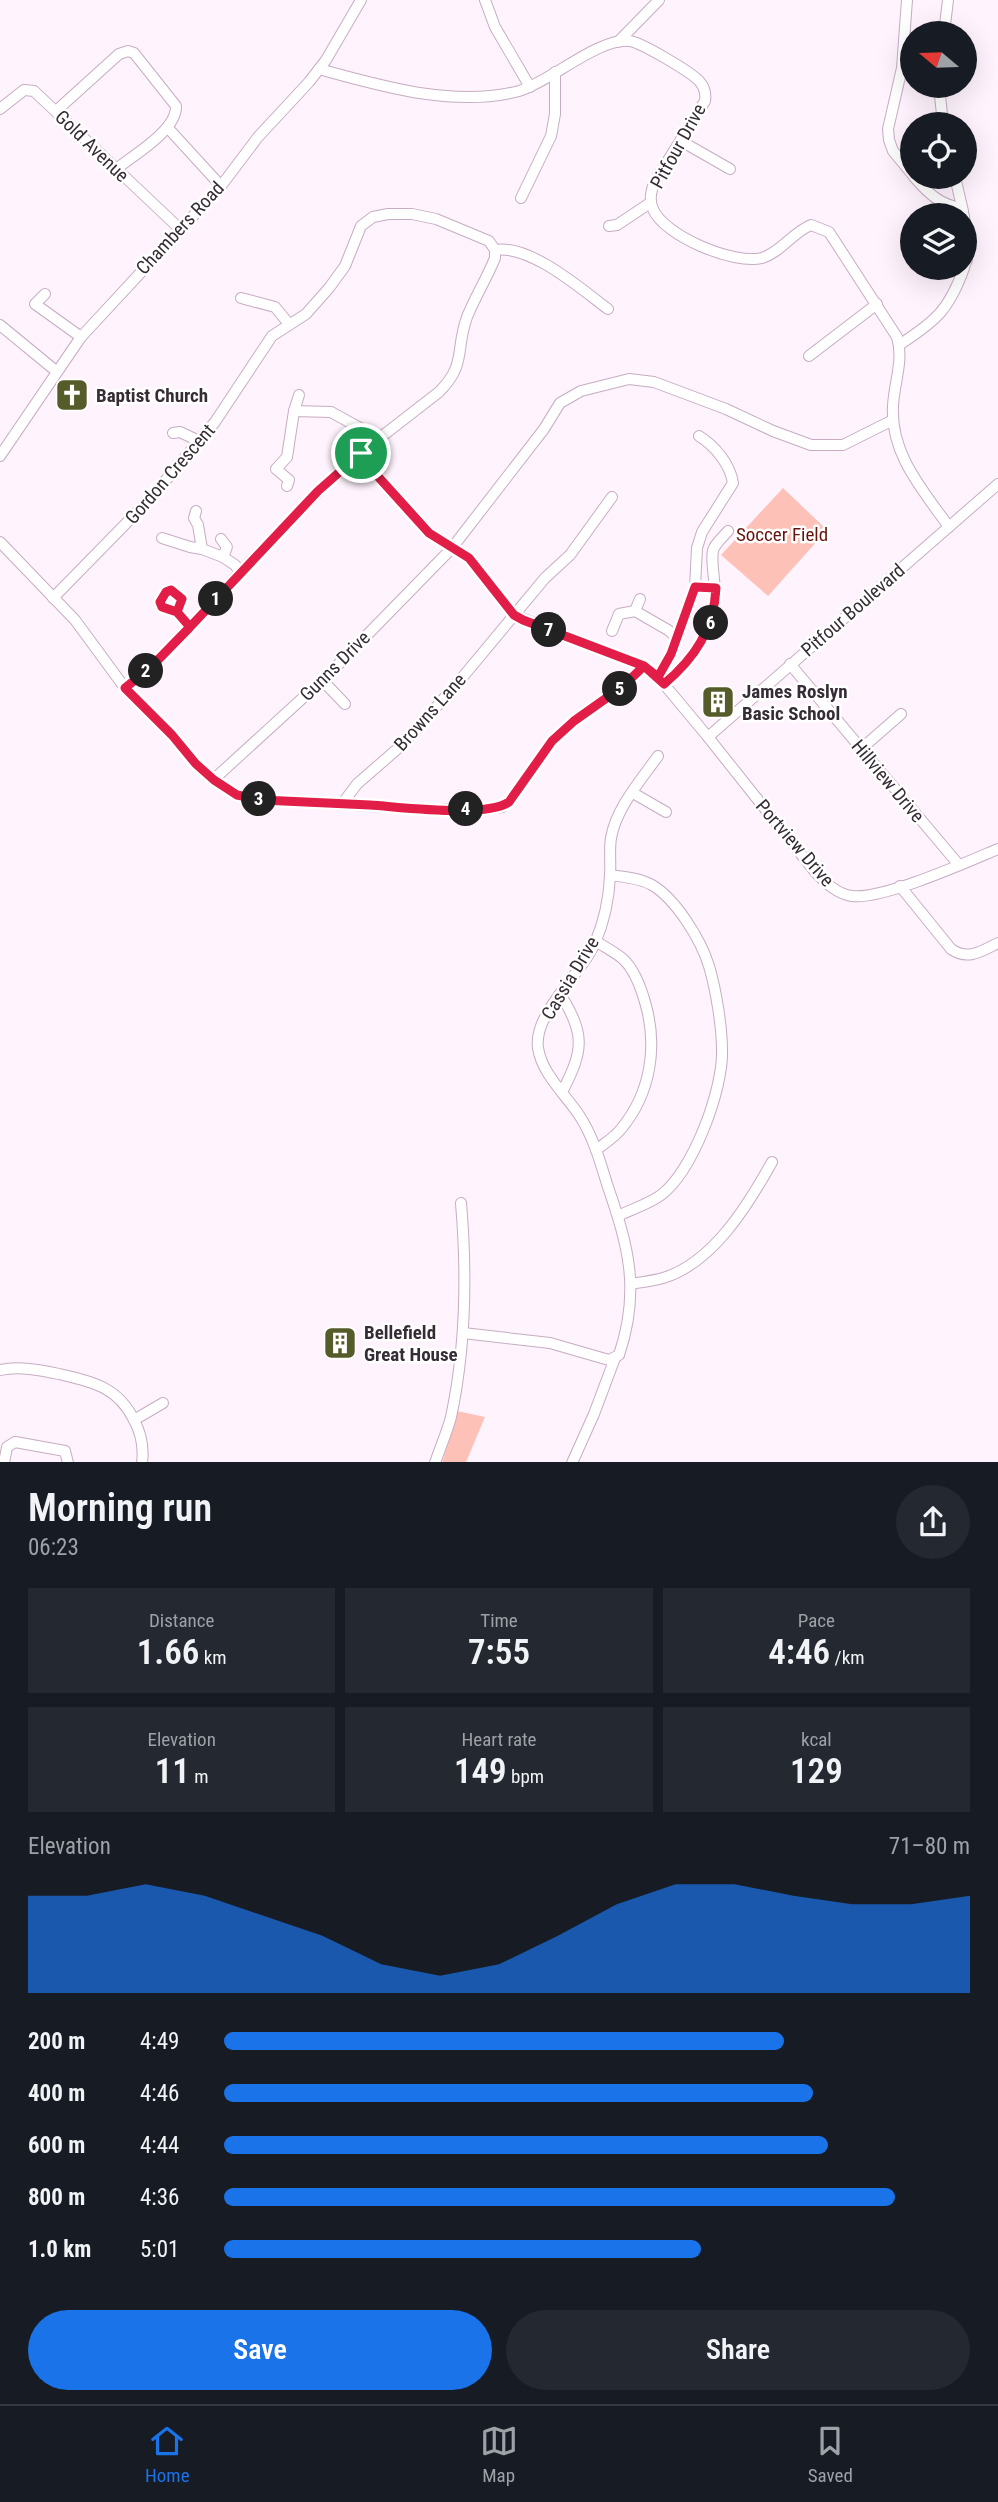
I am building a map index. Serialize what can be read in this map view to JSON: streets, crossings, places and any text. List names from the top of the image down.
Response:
{
  "streets": {
    "street": [
      "Gold Avenue",
      "Pitfour Drive",
      "Chambers Road",
      "Gordon Crescent",
      "Pitfour Boulevard",
      "Gunns Drive",
      "Browns Lane",
      "Hillview Drive",
      "Portview Drive",
      "Cassia Drive"
    ]
  },
  "crossings": [
    ["Gold Avenue", "Chambers Road"],
    ["Pitfour Boulevard", "Hillview Drive"],
    ["Pitfour Boulevard", "Portview Drive"],
    ["Browns Lane", "Portview Drive"],
    ["Hillview Drive", "Portview Drive"]
  ],
  "parks": ["Soccer Field"],
  "places": {
    "church": ["Baptist Church"],
    "building": ["James Roslyn Basic School", "Bellefield Great House"]
  },
  "north": "left",
  "page": {
    "pins": [
      "1",
      "6",
      "7",
      "2",
      "5",
      "3",
      "4"
    ],
    "heading": ["Morning run", "06:23"],
    "stats": [
      ["Distance", "1.66 km"],
      ["Time", "7:55"],
      ["Pace", "4:46 /km"],
      ["Elevation", "11 m"],
      ["Heart rate", "149 bpm"],
      ["kcal", "129"]
    ],
    "chart": ["Elevation", "71–80 m"],
    "list": [
      {
        "name": "200 m",
        "note": "4:49"
      },
      {
        "name": "400 m",
        "note": "4:46"
      },
      {
        "name": "600 m",
        "note": "4:44"
      },
      {
        "name": "800 m",
        "note": "4:36"
      },
      {
        "name": "1.0 km",
        "note": "5:01"
      }
    ],
    "buttons": ["Save", "Share"],
    "tabs": ["Home", "Map", "Saved"]
  }
}
